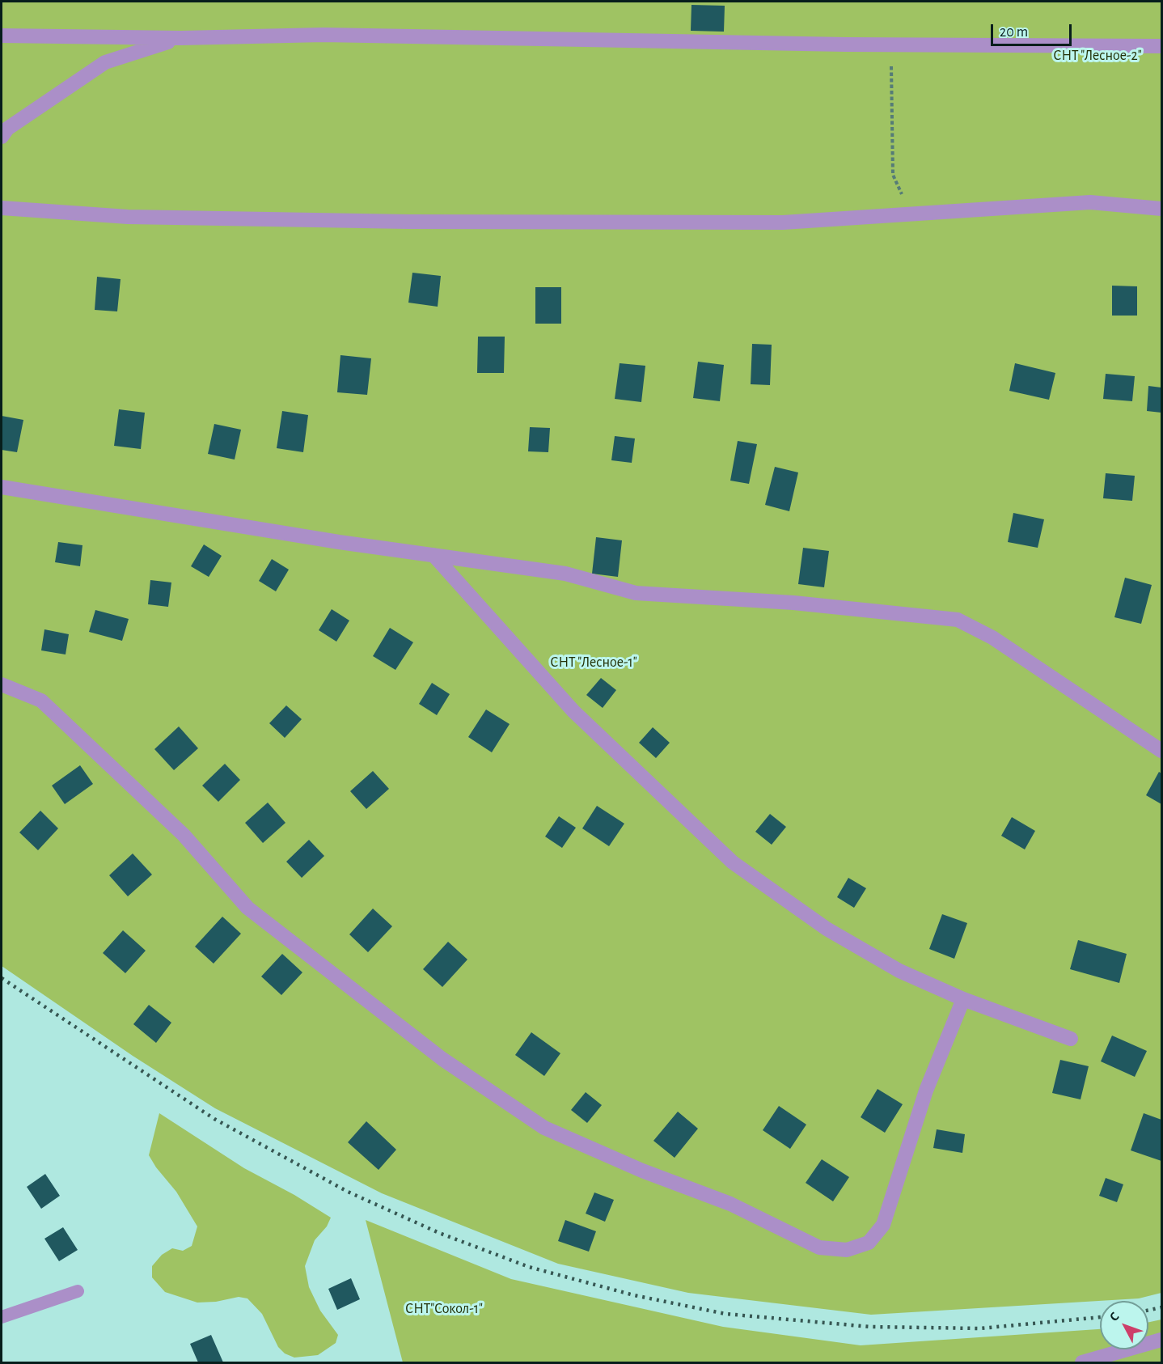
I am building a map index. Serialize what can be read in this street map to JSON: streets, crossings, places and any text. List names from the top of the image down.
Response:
{
  "parks": ["СНТ \"Лесное-2\"", "СНТ \"Лесное-1\"", "СНТ\"Сокол-1\""],
  "scale_bar": "20 m",
  "north": "top left"
}
